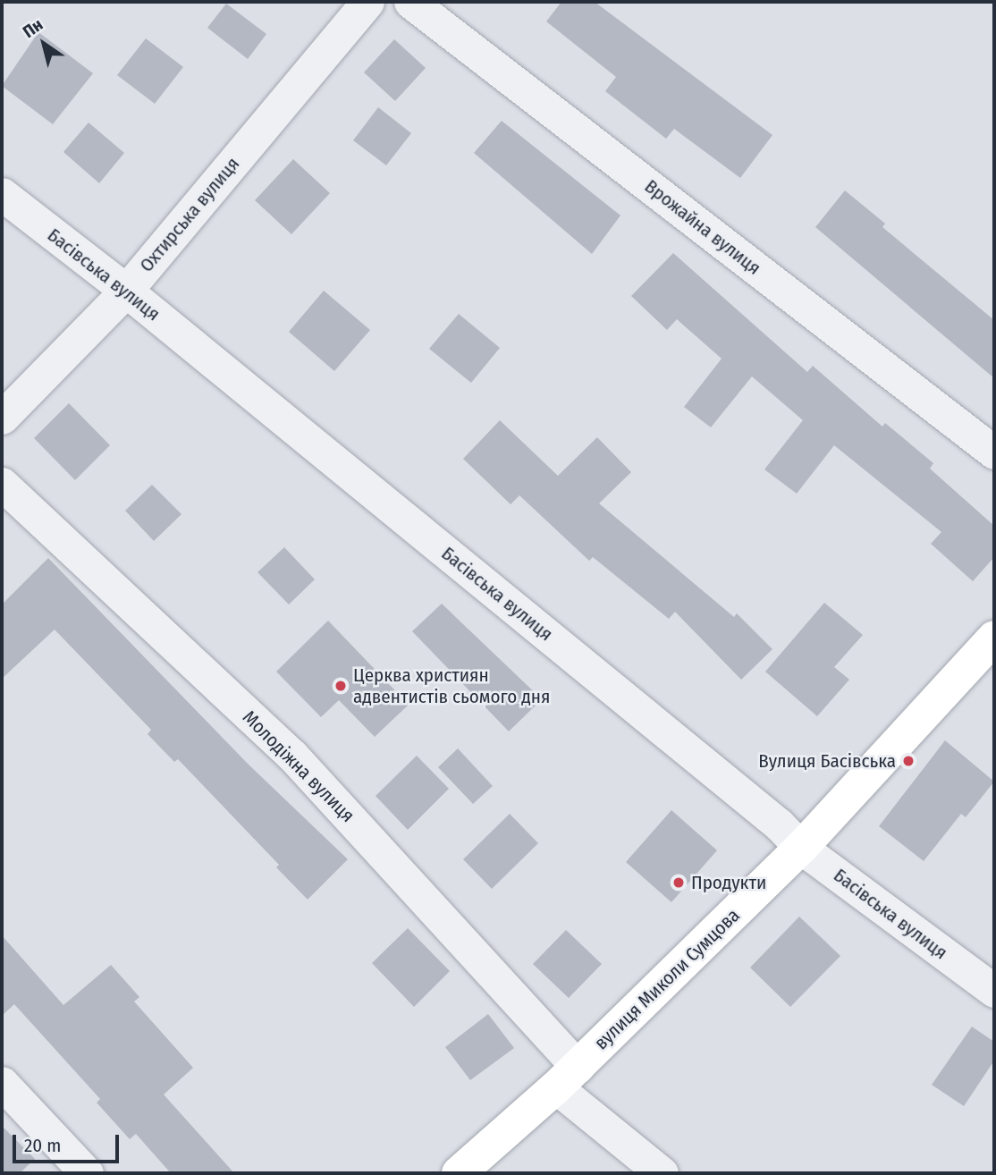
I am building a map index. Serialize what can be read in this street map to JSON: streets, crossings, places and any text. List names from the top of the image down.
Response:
{
  "streets": {
    "street": [
      "Охтирська вулиця",
      "Врожайна вулиця",
      "Басівська вулиця",
      "Молодіжна вулиця",
      "вулиця Миколи Сумцова"
    ]
  },
  "crossings": [
    ["Охтирська вулиця", "Басівська вулиця"],
    ["Басівська вулиця", "вулиця Миколи Сумцова"],
    ["Молодіжна вулиця", "вулиця Миколи Сумцова"]
  ],
  "places": ["Церква християн адвентистів сьомого дня", "Вулиця Басівська", "Продукти"],
  "scale_bar": "20 m",
  "north": "top left"
}
